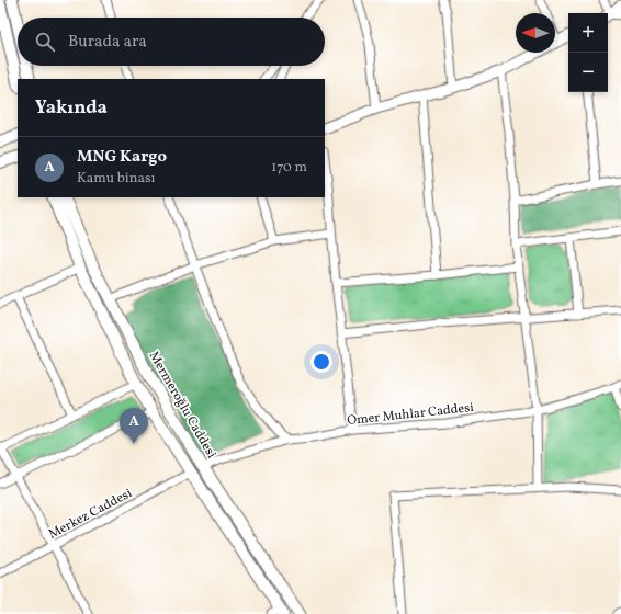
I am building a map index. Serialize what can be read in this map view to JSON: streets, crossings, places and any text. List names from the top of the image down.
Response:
{
  "streets": {
    "main road": ["Mermeroğlu Caddesi"],
    "street": ["Omer Muhlar Caddesi", "Merkez Caddesi"]
  },
  "crossings": [
    ["Mermeroğlu Caddesi", "Omer Muhlar Caddesi"]
  ],
  "north": "left",
  "page": {
    "map_buttons": ["+", "−"],
    "search": "Burada ara",
    "heading": "Yakında",
    "list": [
      {
        "mark": "A",
        "name": "MNG Kargo",
        "note": "Kamu binası",
        "value": "170 m"
      }
    ],
    "pins": "A"
  }
}
